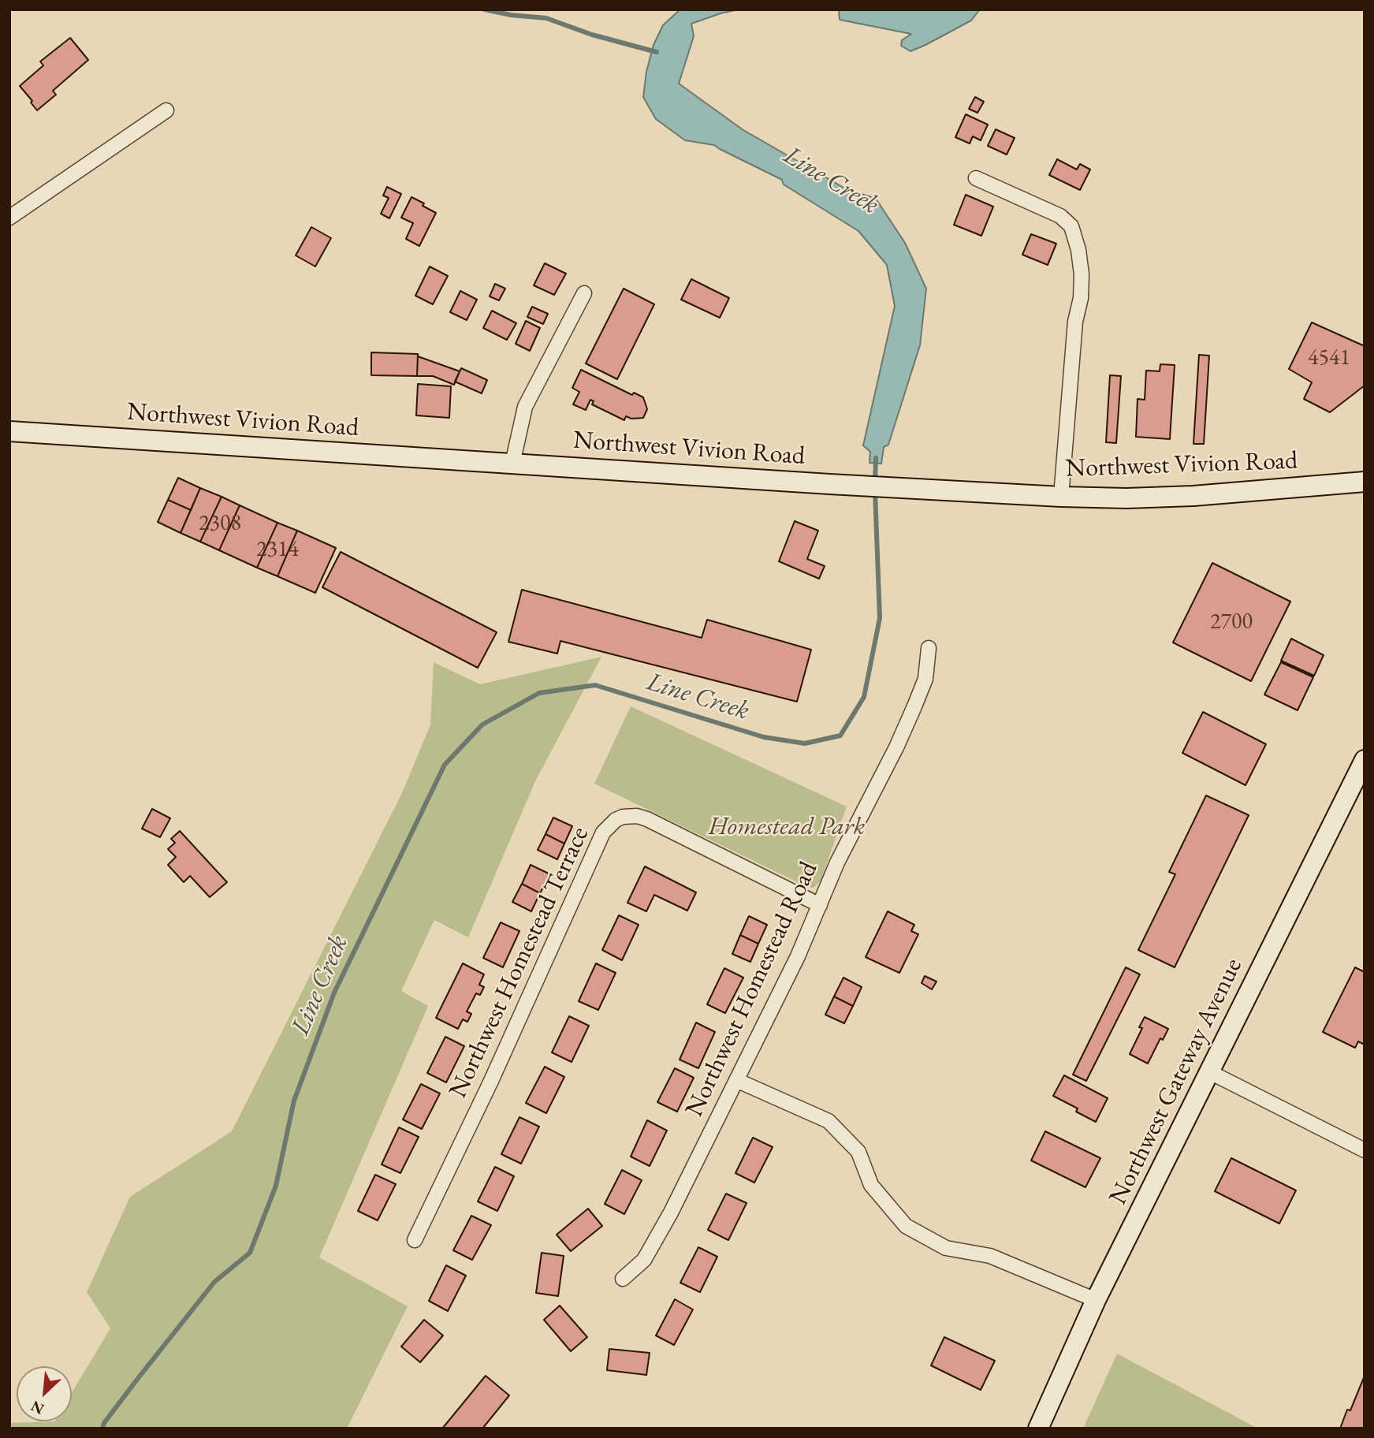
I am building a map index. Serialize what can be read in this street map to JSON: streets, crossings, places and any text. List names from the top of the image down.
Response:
{
  "streets": {
    "main road": ["Northwest Vivion Road", "Northwest Gateway Avenue"],
    "street": ["Northwest Homestead Terrace", "Northwest Homestead Road"]
  },
  "crossings": [
    ["Northwest Homestead Terrace", "Northwest Homestead Road"]
  ],
  "water": ["Line Creek"],
  "parks": ["Homestead Park"],
  "house_numbers": [
    "4541",
    "2308",
    "2314",
    "2700"
  ],
  "north": "bottom left"
}
